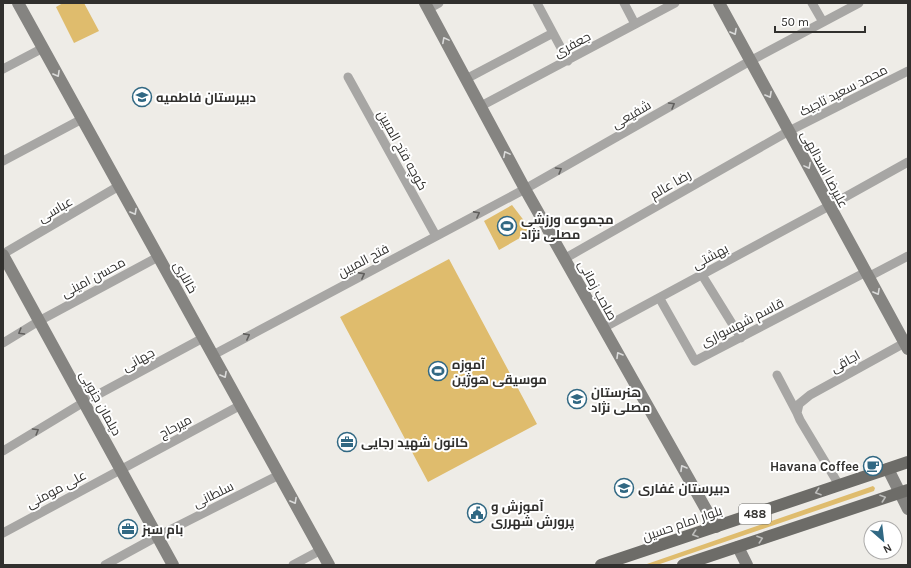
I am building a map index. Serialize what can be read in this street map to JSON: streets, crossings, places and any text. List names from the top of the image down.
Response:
{
  "streets": {
    "main road": ["488", "بلوار امام حسین"],
    "street": [
      "جعفری",
      "محمد سعید تاجیک",
      "شفیعی",
      "کوچه فتح المبین",
      "علیرضا اسدالهی",
      "رضا عالم",
      "عباسی",
      "بهشتی",
      "فتح المبین",
      "محسن امینی",
      "خانلری",
      "صاحب زمانی",
      "قاسم شهسواری",
      "جهانی",
      "اجاقی",
      "دیلمان جنوبی",
      "میرحاج",
      "علی مومنی",
      "سلطانی"
    ]
  },
  "crossings": [
    ["جعفری", "صاحب زمانی"],
    ["محمد سعید تاجیک", "علیرضا اسدالهی"],
    ["محمد سعید تاجیک", "رضا عالم"],
    ["شفیعی", "علیرضا اسدالهی"],
    ["شفیعی", "فتح المبین"],
    ["شفیعی", "صاحب زمانی"],
    ["کوچه فتح المبین", "فتح المبین"],
    ["علیرضا اسدالهی", "رضا عالم"],
    ["علیرضا اسدالهی", "بهشتی"],
    ["علیرضا اسدالهی", "قاسم شهسواری"],
    ["علیرضا اسدالهی", "اجاقی"],
    ["رضا عالم", "صاحب زمانی"],
    ["عباسی", "خانلری"],
    ["عباسی", "دیلمان جنوبی"],
    ["بهشتی", "صاحب زمانی"],
    ["بهشتی", "قاسم شهسواری"],
    ["فتح المبین", "خانلری"],
    ["فتح المبین", "صاحب زمانی"],
    ["محسن امینی", "خانلری"],
    ["محسن امینی", "دیلمان جنوبی"],
    ["خانلری", "جهانی"],
    ["خانلری", "میرحاج"],
    ["خانلری", "سلطانی"],
    ["صاحب زمانی", "بلوار امام حسین"],
    ["جهانی", "دیلمان جنوبی"],
    ["دیلمان جنوبی", "میرحاج"],
    ["دیلمان جنوبی", "علی مومنی"],
    ["دیلمان جنوبی", "سلطانی"],
    ["میرحاج", "علی مومنی"]
  ],
  "one_way": [
    "شفیعی",
    "علیرضا اسدالهی",
    "فتح المبین",
    "خانلری",
    "صاحب زمانی",
    "جهانی"
  ],
  "places": {
    "school or university": ["دبیرستان فاطمیه", "هنرستان مصلی نژاد", "دبیرستان غفاری"],
    "sports": ["مجموعه ورزشی مصلی نژاد", "آموزه موسیقی هوژین"],
    "office": ["کانون شهید رجایی", "بام سبز"],
    "cafe": ["Havana Coffee"],
    "public building": ["آموزش و پرورش شهرری"]
  },
  "scale_bar": "50 m",
  "north": "bottom right"
}
